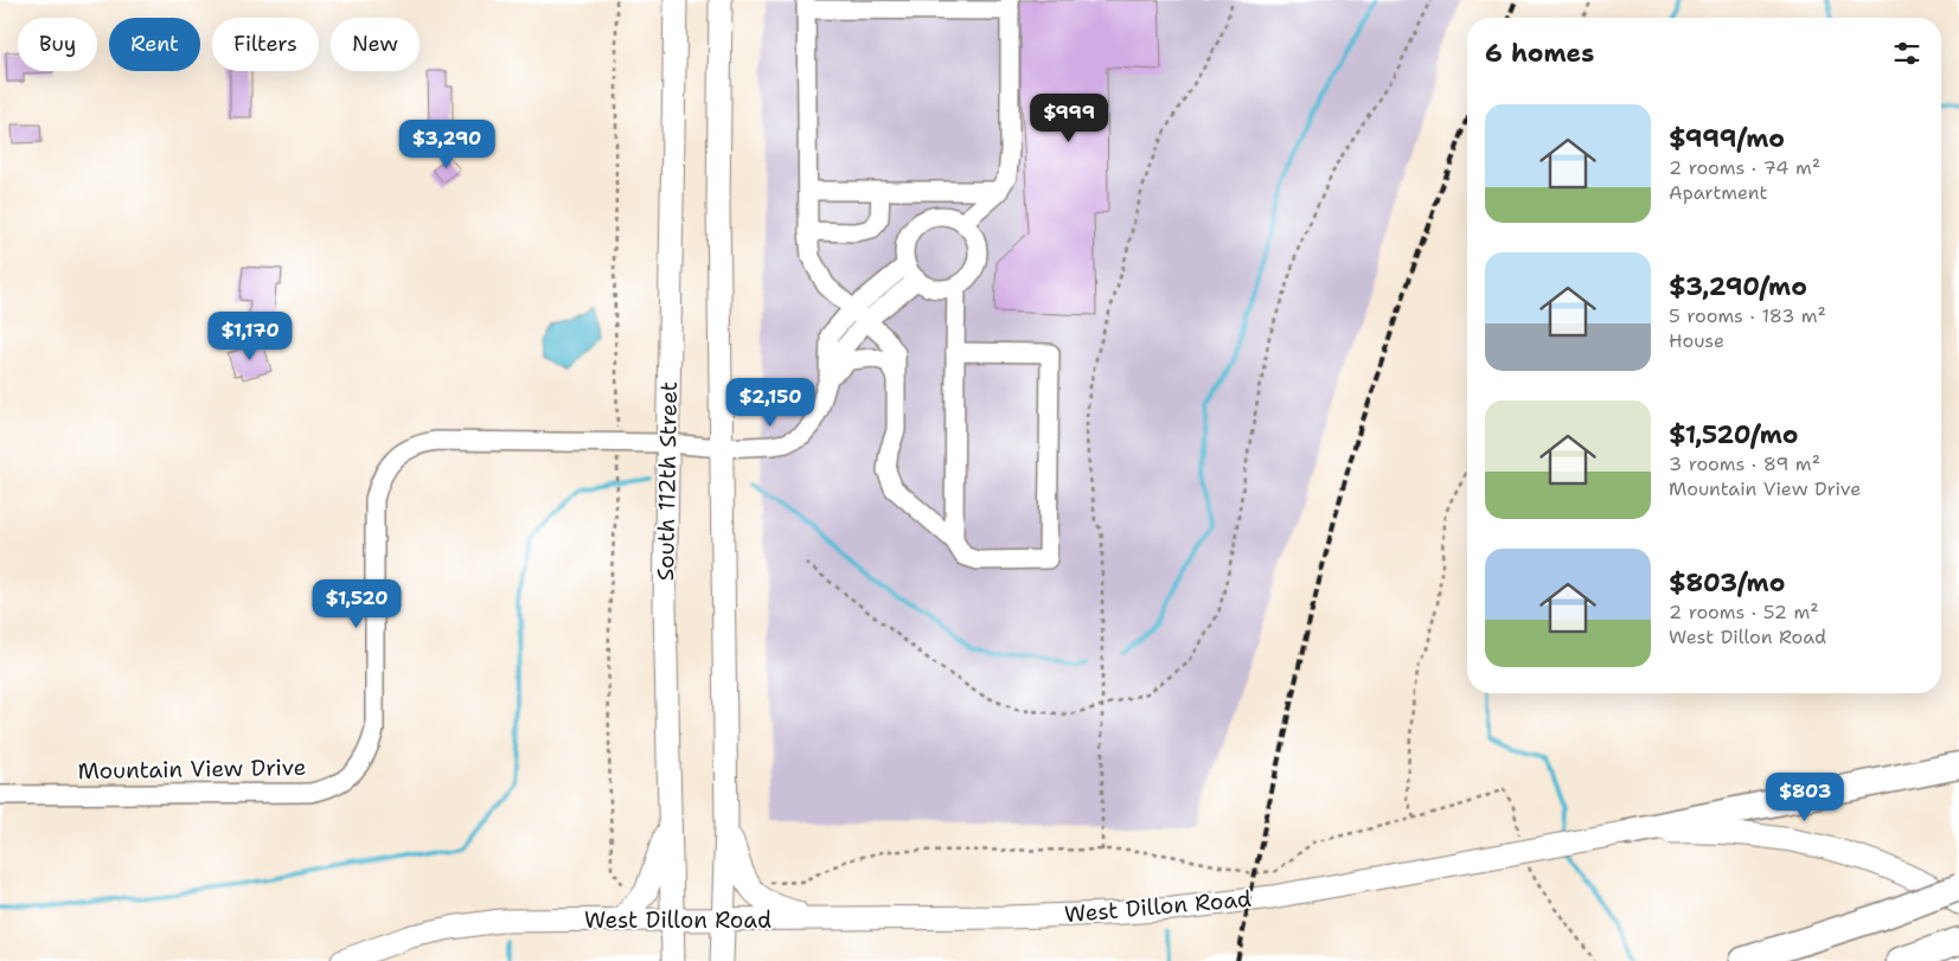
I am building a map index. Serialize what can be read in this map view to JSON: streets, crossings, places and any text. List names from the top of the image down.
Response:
{
  "streets": {
    "main road": ["South 112th Street", "West Dillon Road"],
    "street": ["Mountain View Drive"]
  },
  "crossings": [
    ["South 112th Street", "Mountain View Drive"],
    ["South 112th Street", "West Dillon Road"]
  ],
  "page": {
    "chip": [
      "Buy",
      "Rent",
      "Filters",
      "New"
    ],
    "heading": "6 homes",
    "list": [
      {
        "name": "$999/mo",
        "note": "2 rooms · 74 m² · Apartment"
      },
      {
        "name": "$3,290/mo",
        "note": "5 rooms · 183 m² · House"
      },
      {
        "name": "$1,520/mo",
        "note": "3 rooms · 89 m² · Mountain View Drive"
      },
      {
        "name": "$803/mo",
        "note": "2 rooms · 52 m² · West Dillon Road"
      }
    ],
    "price": [
      "$999",
      "$3,290",
      "$1,170",
      "$2,150",
      "$1,520",
      "$803"
    ]
  }
}
